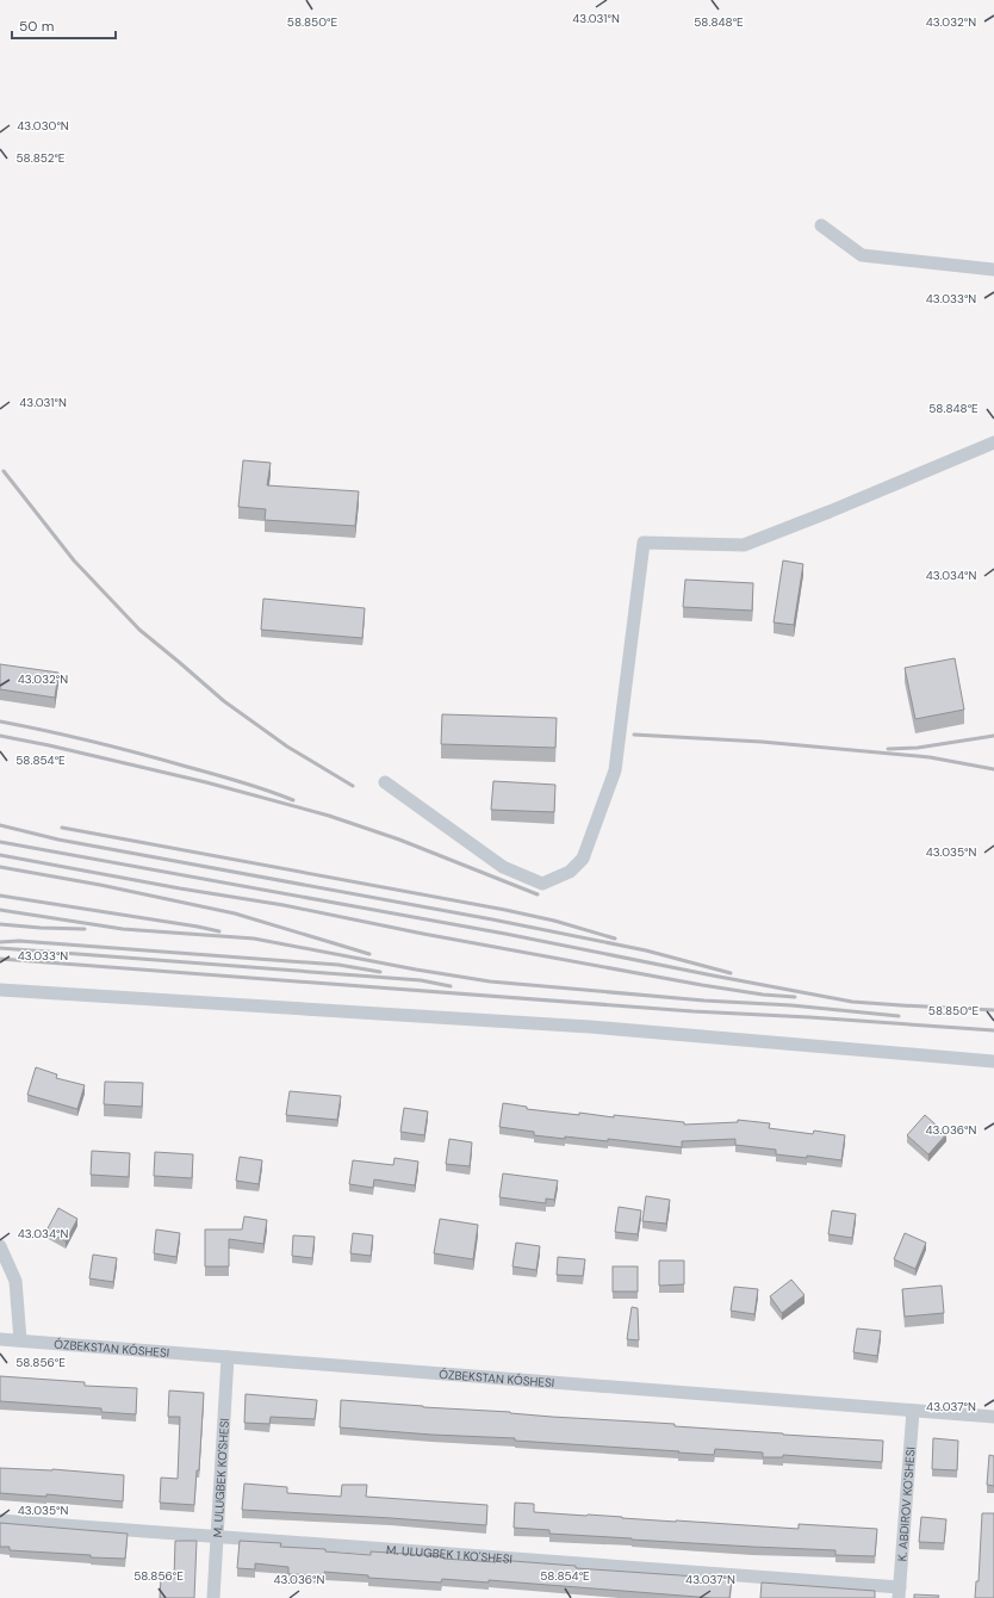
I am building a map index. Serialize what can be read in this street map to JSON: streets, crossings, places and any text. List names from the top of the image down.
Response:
{
  "streets": {
    "street": [
      "ÓZBEKSTAN KÓSHESI",
      "M. ULUGBEK KO'SHESI",
      "K. ABDIROV KO'SHESI",
      "M. ULUGBEK 1 KO'SHESI"
    ]
  },
  "crossings": [
    ["ÓZBEKSTAN KÓSHESI", "M. ULUGBEK KO'SHESI"],
    ["ÓZBEKSTAN KÓSHESI", "K. ABDIROV KO'SHESI"],
    ["M. ULUGBEK KO'SHESI", "M. ULUGBEK 1 KO'SHESI"],
    ["K. ABDIROV KO'SHESI", "M. ULUGBEK 1 KO'SHESI"]
  ],
  "scale_bar": "50 m",
  "coordinates": [
    "43.031°N",
    "58.850°E",
    "58.848°E",
    "43.032°N",
    "43.030°N",
    "58.852°E",
    "43.033°N",
    "43.034°N",
    "58.854°E",
    "43.035°N",
    "43.036°N",
    "58.856°E",
    "43.037°N"
  ]
}
